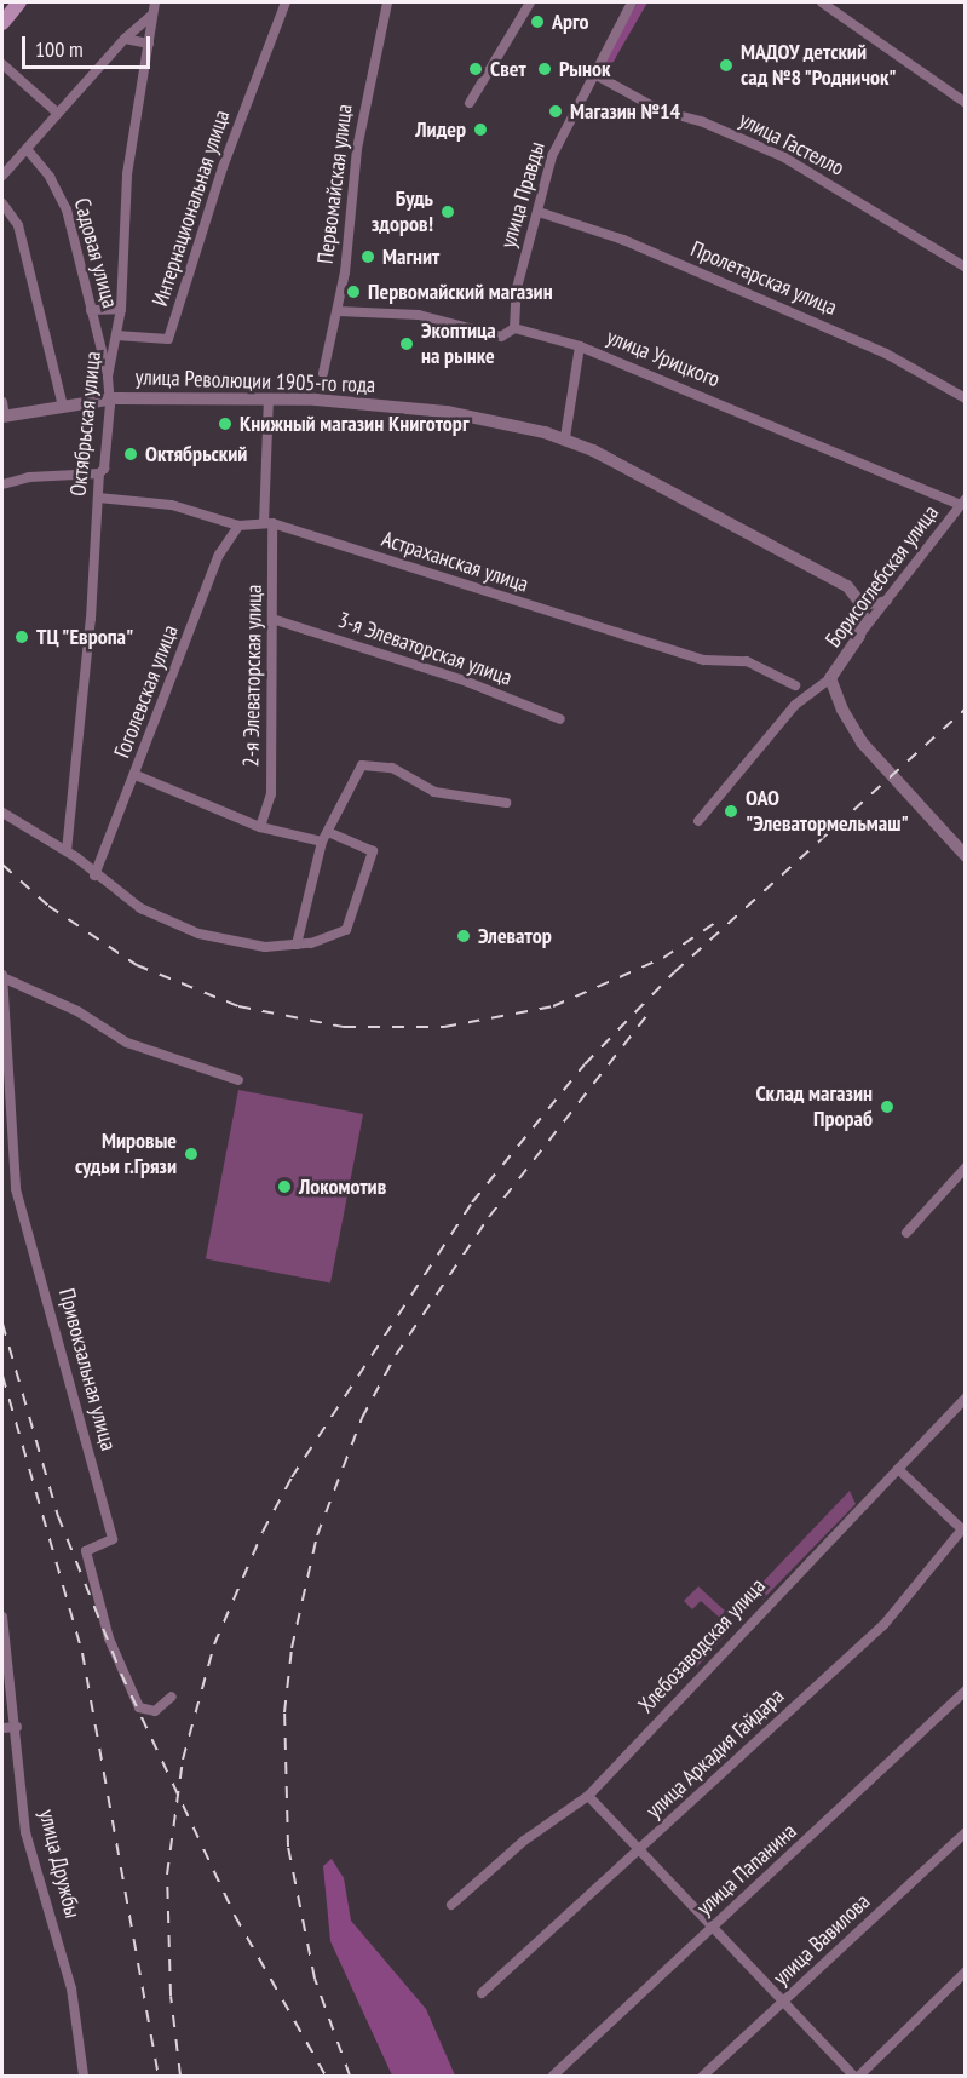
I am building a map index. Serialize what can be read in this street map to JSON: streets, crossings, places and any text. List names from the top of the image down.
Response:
{
  "streets": {
    "street": [
      "улица Гастелло",
      "Первомайская улица",
      "улица Правды",
      "Интернациональная улица",
      "Садовая улица",
      "Пролетарская улица",
      "улица Урицкого",
      "улица Революции 1905-го года",
      "Октябрьская улица",
      "Астраханская улица",
      "Борисоглебская улица",
      "3-я Элеваторская улица",
      "2-я Элеваторская улица",
      "Гоголевская улица",
      "Привокзальная улица",
      "Хлебозаводская улица",
      "улица Аркадия Гайдара",
      "улица Дружбы",
      "улица Папанина",
      "улица Вавилова"
    ]
  },
  "crossings": [
    ["улица Гастелло", "улица Правды"],
    ["Первомайская улица", "улица Урицкого"],
    ["улица Правды", "Пролетарская улица"],
    ["улица Правды", "улица Урицкого"],
    ["Интернациональная улица", "Октябрьская улица"],
    ["Садовая улица", "Октябрьская улица"],
    ["улица Урицкого", "Борисоглебская улица"],
    ["улица Революции 1905-го года", "Октябрьская улица"],
    ["улица Революции 1905-го года", "2-я Элеваторская улица"],
    ["Октябрьская улица", "Астраханская улица"],
    ["Астраханская улица", "2-я Элеваторская улица"],
    ["Астраханская улица", "Гоголевская улица"],
    ["3-я Элеваторская улица", "2-я Элеваторская улица"],
    ["Хлебозаводская улица", "улица Аркадия Гайдара"]
  ],
  "places": [
    "Арго",
    "МАДОУ детский сад №8 \"Родничок\"",
    "Свет",
    "Рынок",
    "Магазин №14",
    "Лидер",
    "Будь здоров!",
    "Магнит",
    "Первомайский магазин",
    "Экоптица на рынке",
    "Книжный магазин Книготорг",
    "Октябрьский",
    "ТЦ \"Европа\"",
    "ОАО \"Элеватормельмаш\"",
    "Элеватор",
    "Склад магазин Прораб",
    "Мировые судьи г.Грязи",
    "Локомотив"
  ],
  "scale_bar": "100 m"
}
